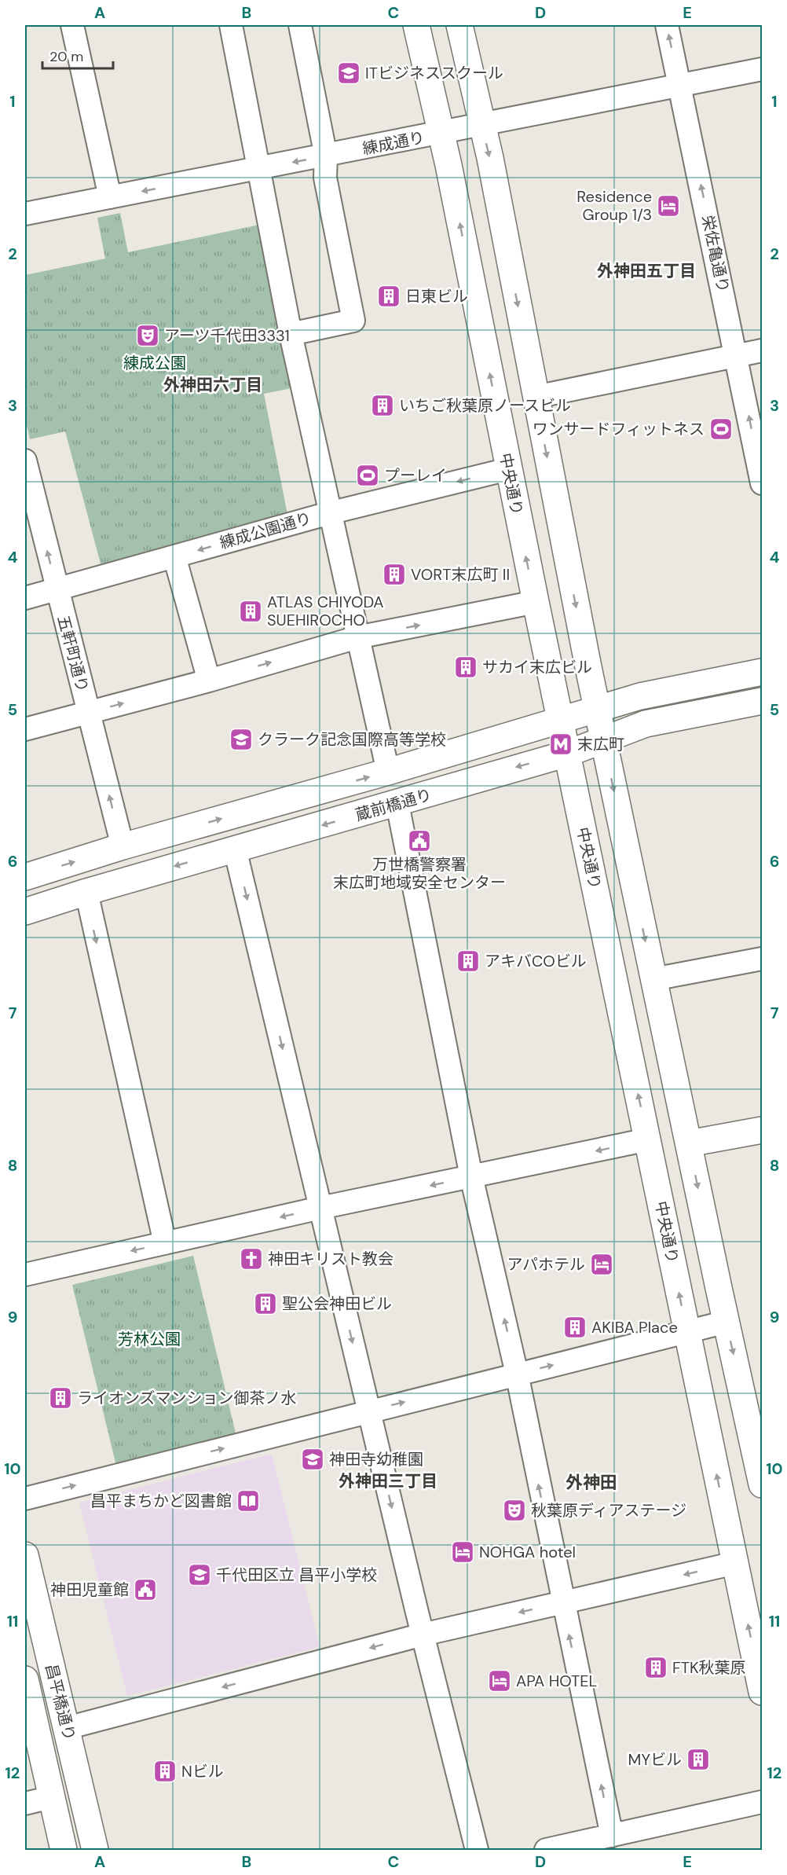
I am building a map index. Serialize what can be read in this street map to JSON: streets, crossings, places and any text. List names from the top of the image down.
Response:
{
  "streets": {
    "main road": ["中央通り", "蔵前橋通り", "昌平橋通り"],
    "street": [
      "練成通り",
      "栄佐亀通り",
      "練成公園通り",
      "五軒町通り"
    ]
  },
  "crossings": [
    ["練成通り", "栄佐亀通り"],
    ["練成通り", "中央通り"],
    ["中央通り", "練成公園通り"],
    ["中央通り", "蔵前橋通り"],
    ["練成公園通り", "五軒町通り"]
  ],
  "one_way": ["栄佐亀通り", "五軒町通り"],
  "districts": [
    "外神田五丁目",
    "外神田六丁目",
    "外神田三丁目",
    "外神田"
  ],
  "parks": ["練成公園", "芳林公園"],
  "places": {
    "school or university": [
      "ITビジネススクール",
      "クラーク記念国際高等学校",
      "神田寺幼稚園",
      "千代田区立 昌平小学校"
    ],
    "hotel": [
      "Residence Group 1/3",
      "アパホテル",
      "NOHGA hotel",
      "APA HOTEL"
    ],
    "building": [
      "日東ビル",
      "いちご秋葉原ノースビル",
      "VORT末広町 II",
      "ATLAS CHIYODA SUEHIROCHO",
      "サカイ末広ビル",
      "アキバCOビル",
      "聖公会神田ビル",
      "AKIBA Place",
      "ライオンズマンション御茶ノ水",
      "FTK秋葉原",
      "MYビル",
      "Nビル"
    ],
    "theatre": ["アーツ千代田3331", "秋葉原ディアステージ"],
    "sports": ["ワンサードフィットネス", "プーレイ"],
    "metro station": ["末広町"],
    "public building": ["万世橋警察署 末広町地域安全センター", "神田児童館"],
    "church": ["神田キリスト教会"],
    "library": ["昌平まちかど図書館"]
  },
  "scale_bar": "20 m",
  "grid": {
    "columns": [
      "A",
      "B",
      "C",
      "D",
      "E"
    ],
    "rows": [
      "1",
      "2",
      "3",
      "4",
      "5",
      "6",
      "7",
      "8",
      "9",
      "10",
      "11",
      "12"
    ]
  }
}
